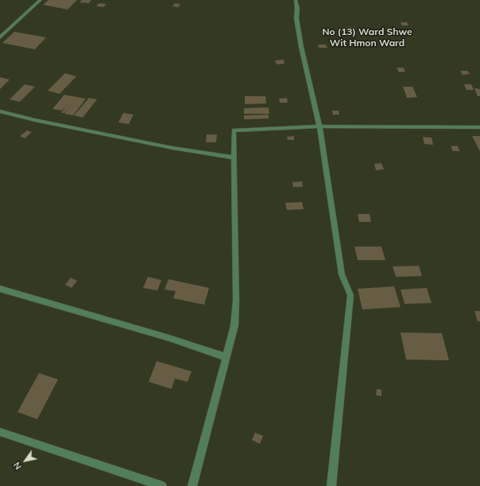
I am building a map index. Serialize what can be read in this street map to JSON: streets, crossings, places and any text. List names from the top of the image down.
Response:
{
  "districts": ["No (13) Ward Shwe Wit Hmon Ward"],
  "north": "bottom left"
}
